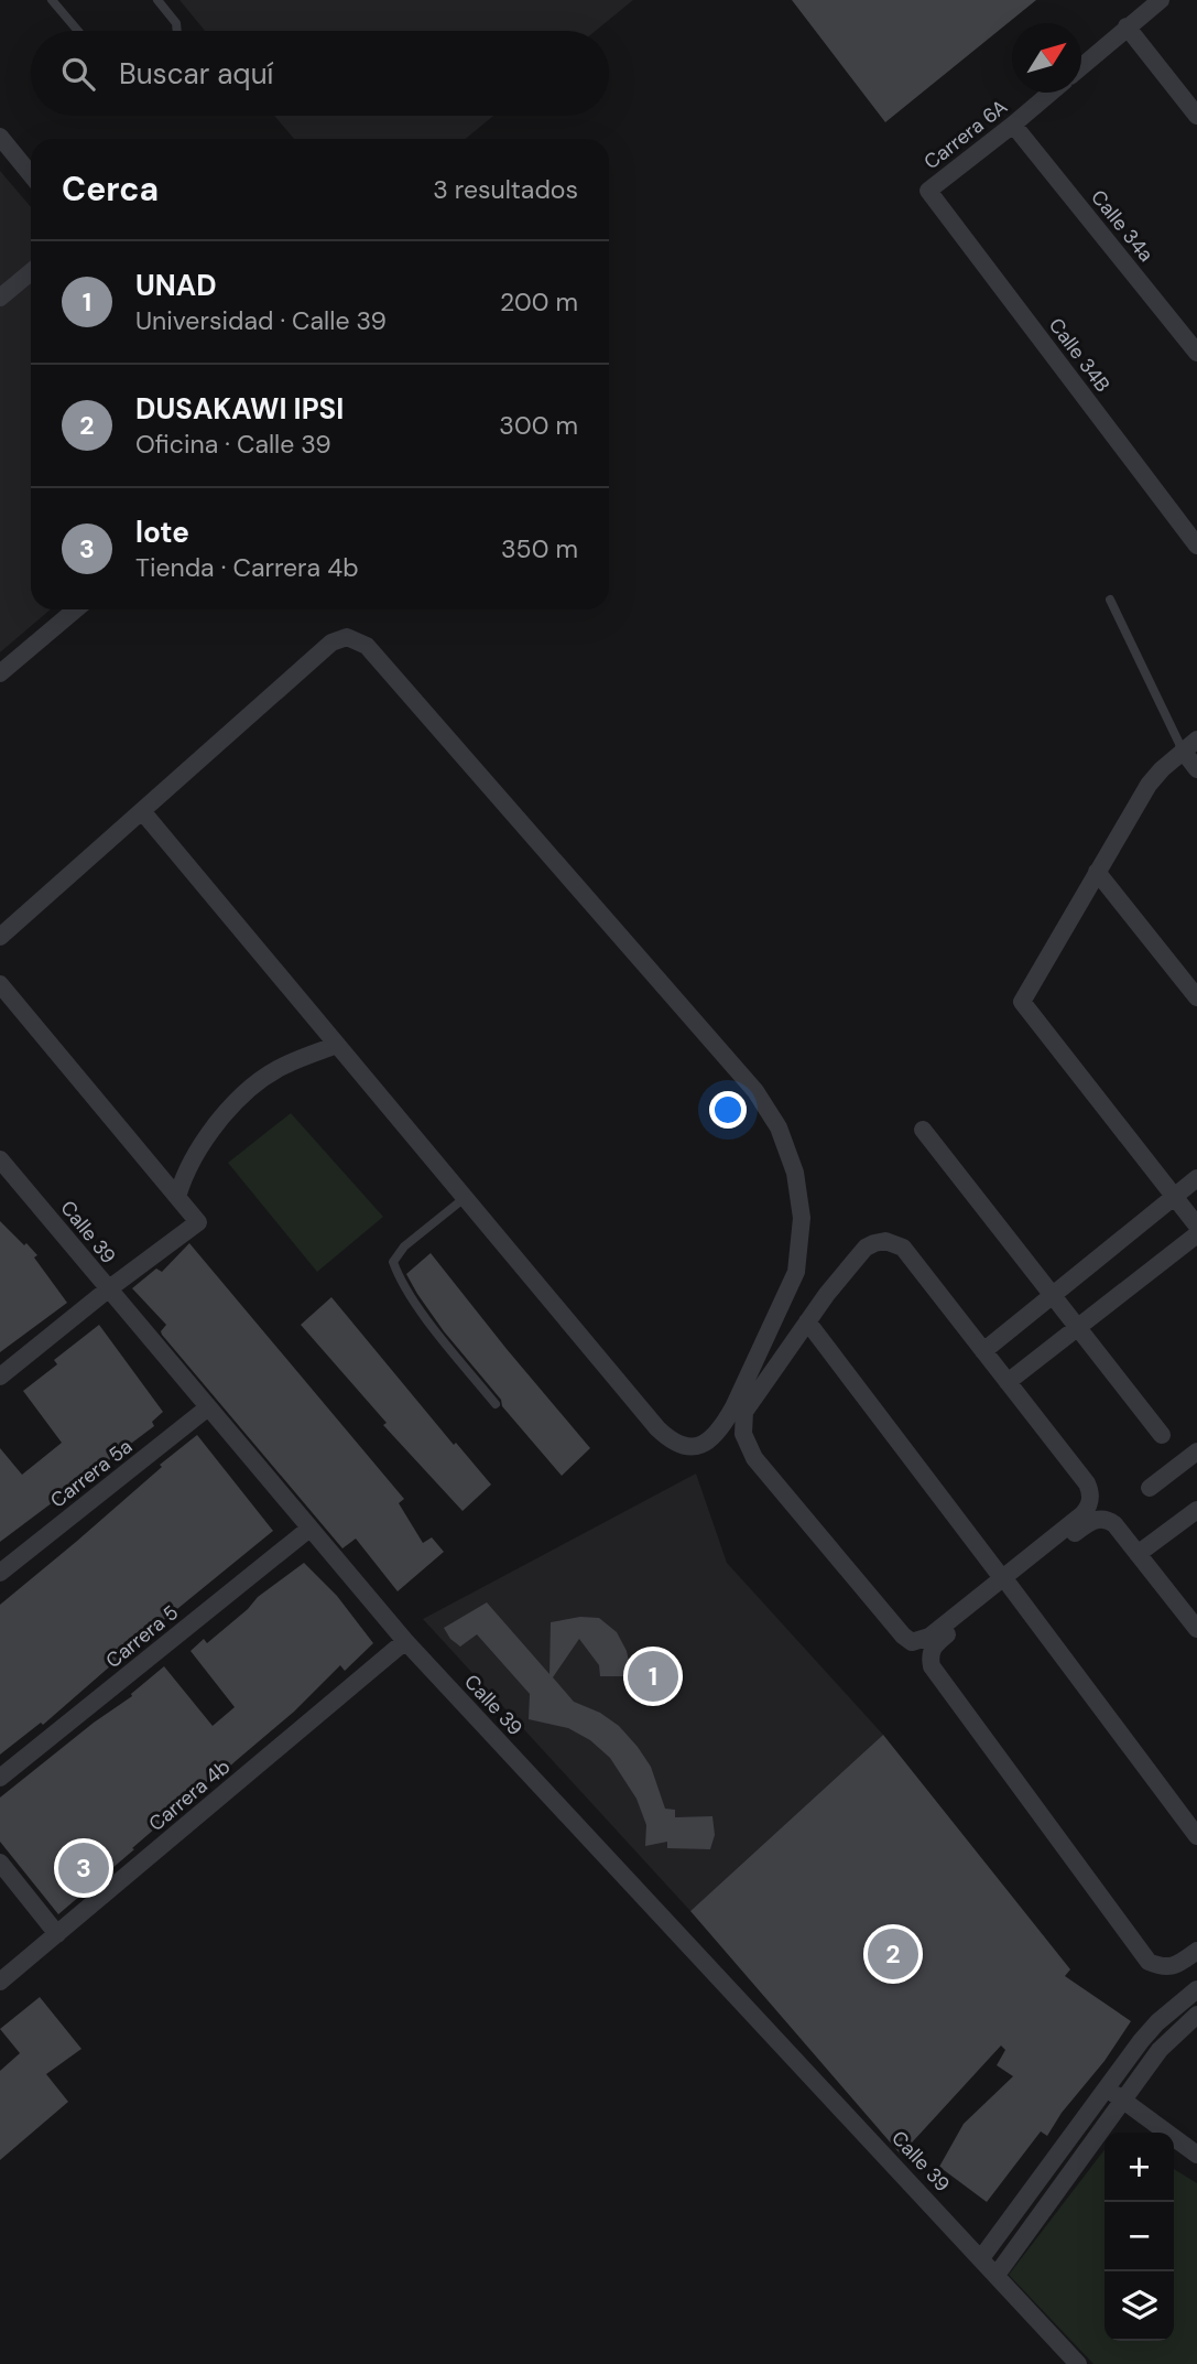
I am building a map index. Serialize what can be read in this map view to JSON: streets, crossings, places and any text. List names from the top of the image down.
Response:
{
  "streets": {
    "street": [
      "Carrera 6A",
      "Calle 34a",
      "Calle 34B",
      "Calle 39",
      "Carrera 5a",
      "Carrera 5",
      "Carrera 4b"
    ]
  },
  "crossings": [
    ["Carrera 6A", "Calle 34a"],
    ["Carrera 6A", "Calle 34B"],
    ["Calle 39", "Carrera 5a"],
    ["Calle 39", "Carrera 5"],
    ["Calle 39", "Carrera 4b"]
  ],
  "north": "top right",
  "page": {
    "search": "Buscar aquí",
    "heading": ["Cerca", "3 resultados"],
    "list": [
      {
        "mark": "1",
        "name": "UNAD",
        "note": "Universidad · Calle 39",
        "value": "200 m"
      },
      {
        "mark": "2",
        "name": "DUSAKAWI IPSI",
        "note": "Oficina · Calle 39",
        "value": "300 m"
      },
      {
        "mark": "3",
        "name": "lote",
        "note": "Tienda · Carrera 4b",
        "value": "350 m"
      }
    ],
    "pins": ["1", "3", "2"],
    "map_buttons": ["+", "−"]
  }
}
